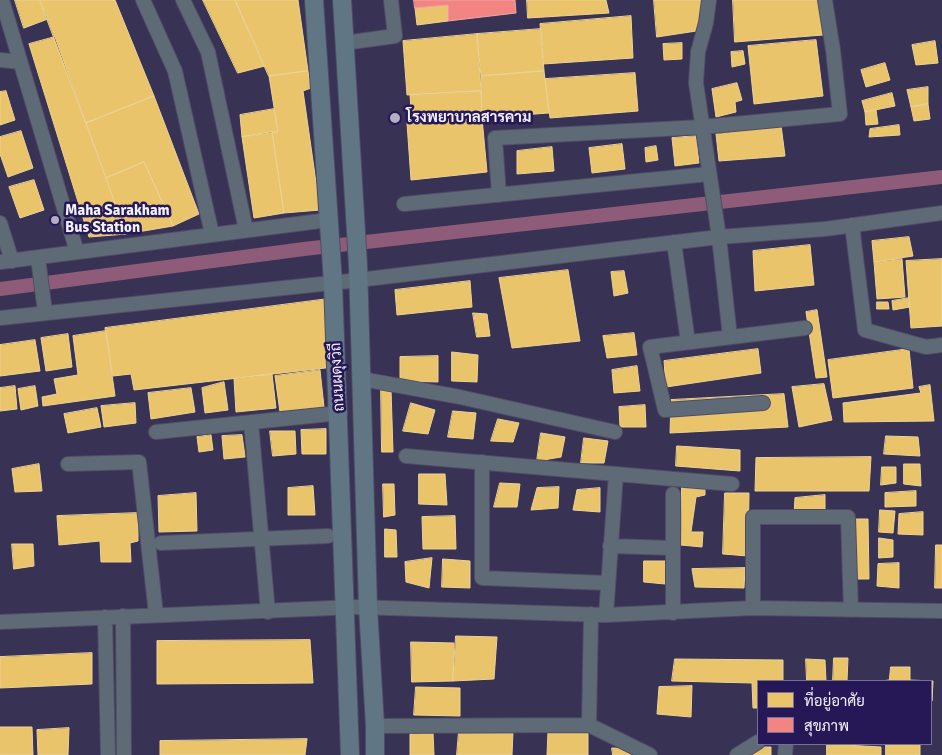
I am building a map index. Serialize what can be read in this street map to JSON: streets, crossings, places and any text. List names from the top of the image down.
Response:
{
  "streets": {
    "main road": ["ถนนผดุงวิถี"]
  },
  "places": ["โรงพยาบาลสารคาม", "Maha Sarakham Bus Station"],
  "legend": ["ที่อยู่อาศัย", "สุขภาพ"]
}
